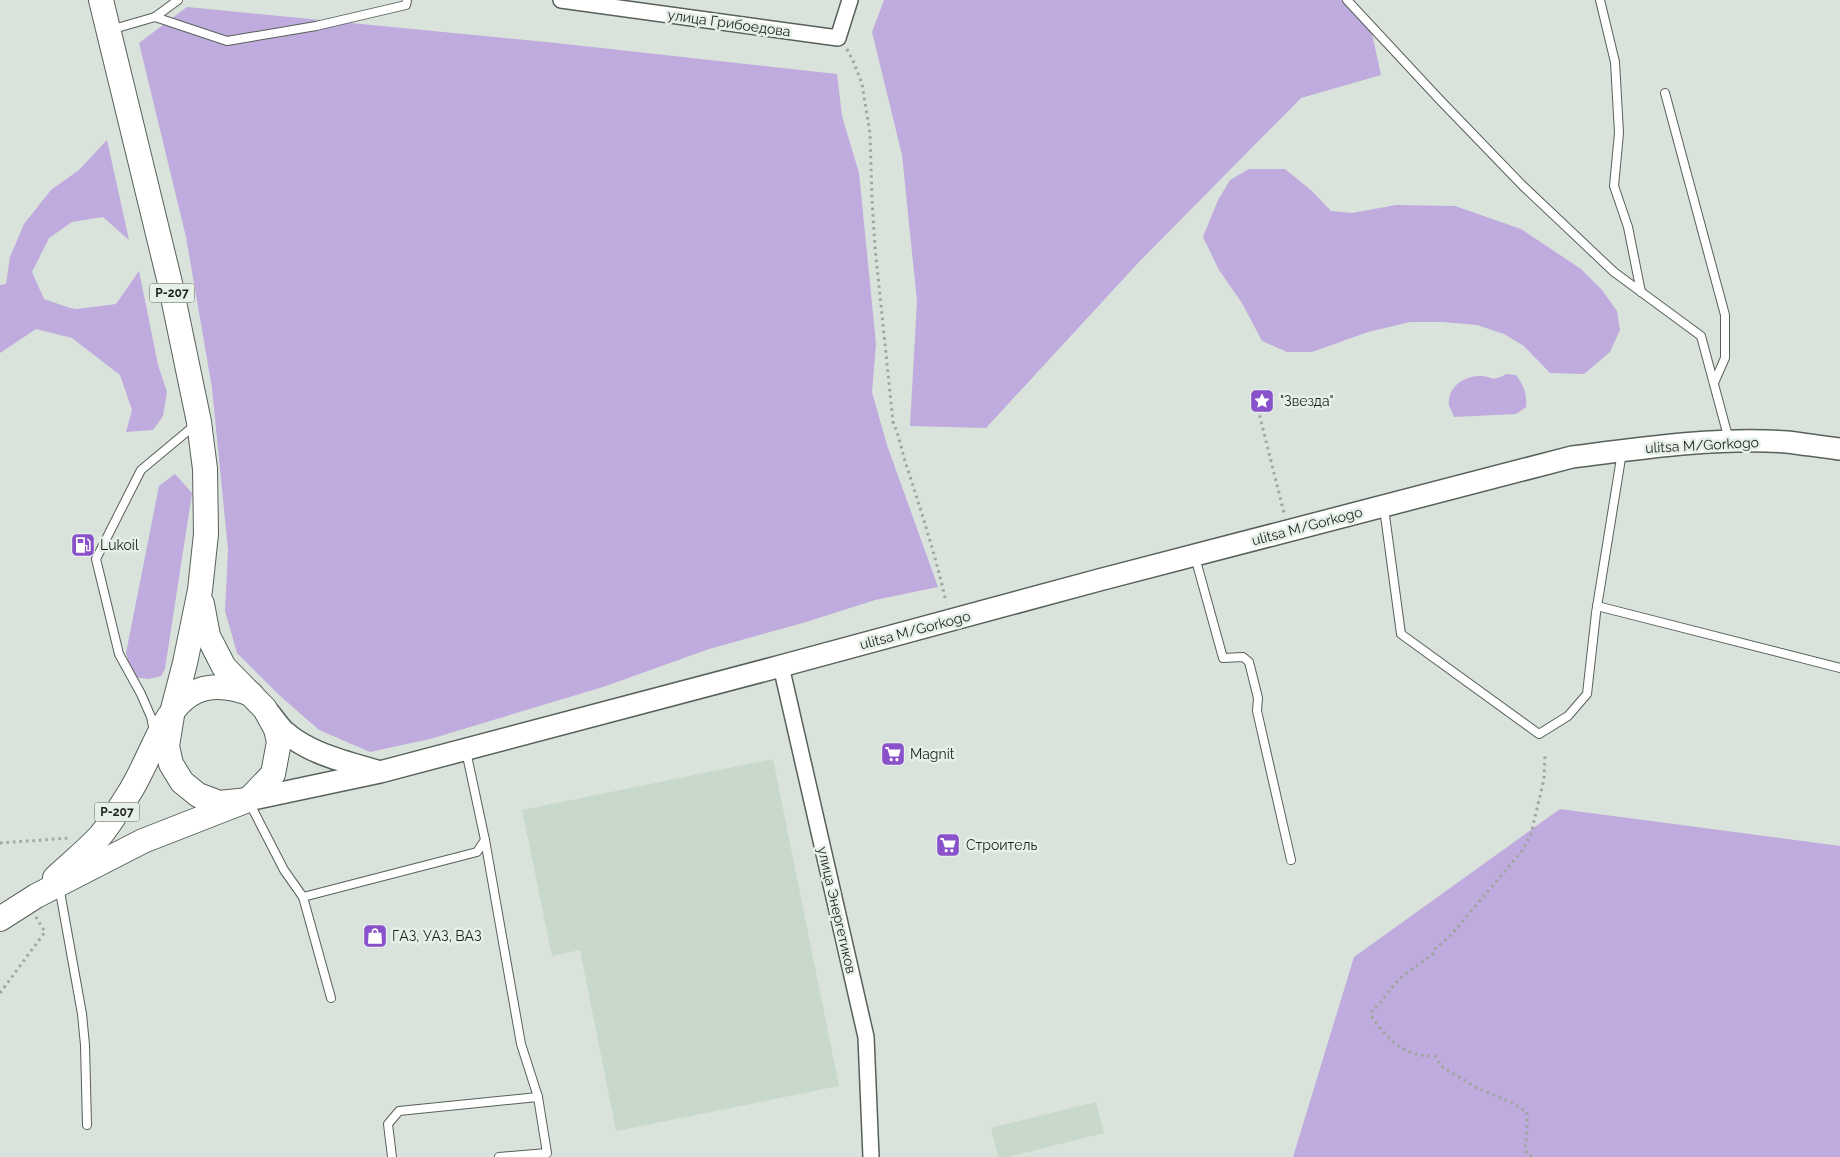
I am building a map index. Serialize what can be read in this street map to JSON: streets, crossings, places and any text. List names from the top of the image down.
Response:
{
  "streets": {
    "main road": ["Р-207", "ulitsa M/Gorkogo"],
    "street": ["улица Грибоедова", "улица Энергетиков"]
  },
  "crossings": [
    ["Р-207", "ulitsa M/Gorkogo"],
    ["ulitsa M/Gorkogo", "улица Энергетиков"]
  ],
  "places": {
    "place": ["\"Звезда\""],
    "fuel station": ["Lukoil"],
    "supermarket": ["Magnit", "Строитель"],
    "shop": ["ГАЗ, УАЗ, ВАЗ"]
  }
}
